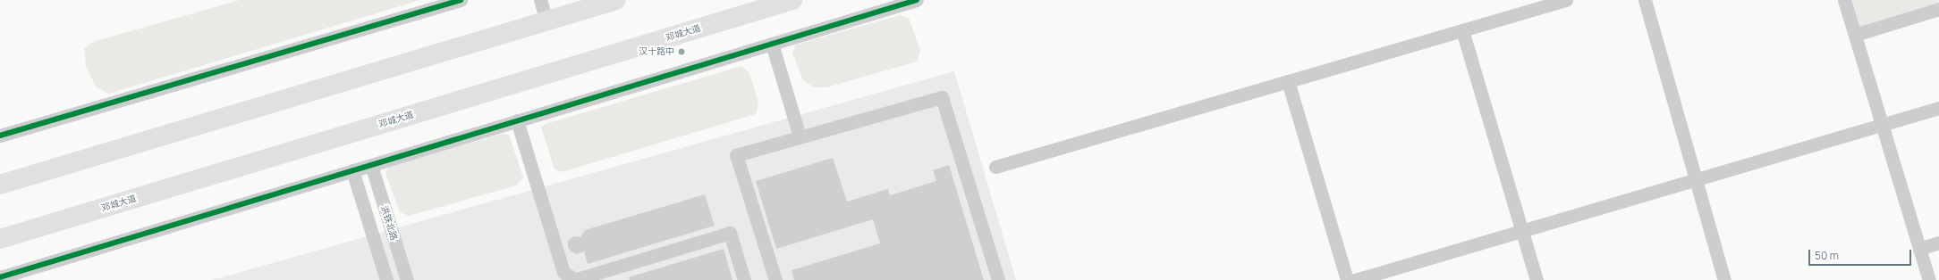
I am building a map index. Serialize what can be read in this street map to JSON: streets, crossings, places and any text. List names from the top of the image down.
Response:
{
  "streets": {
    "highway": ["邓城大道"],
    "street": ["洪铁北路"]
  },
  "places": ["汉十路中"],
  "scale_bar": "50 m"
}
